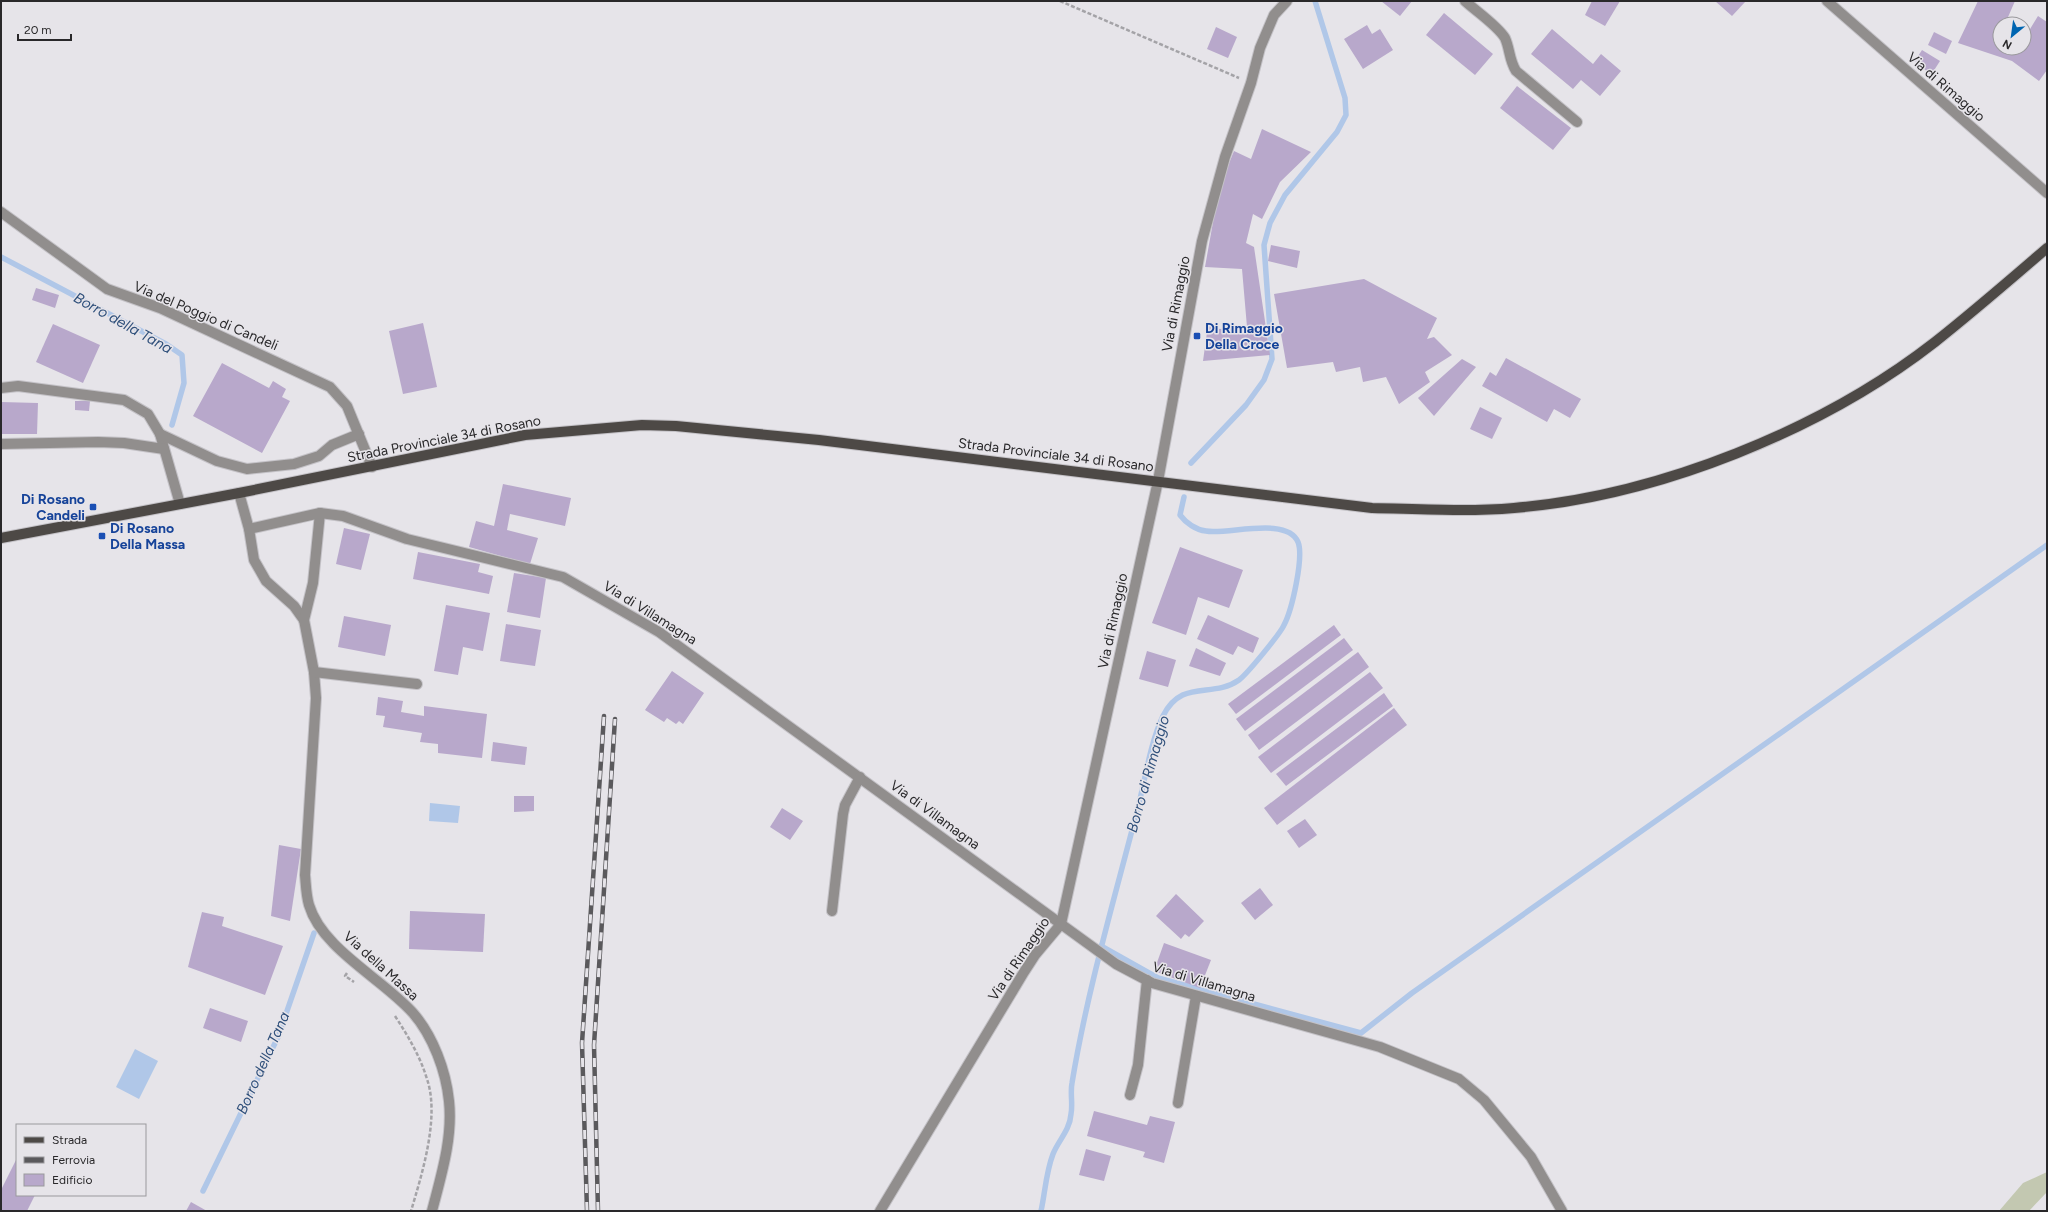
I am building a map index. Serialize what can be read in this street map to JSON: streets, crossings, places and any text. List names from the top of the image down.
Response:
{
  "streets": {
    "main road": ["Strada Provinciale 34 di Rosano"],
    "street": [
      "Via di Rimaggio",
      "Via del Poggio di Candeli",
      "Via di Villamagna",
      "Via della Massa"
    ]
  },
  "crossings": [
    ["Via di Rimaggio", "Strada Provinciale 34 di Rosano"],
    ["Via di Rimaggio", "Via di Villamagna"],
    ["Via del Poggio di Candeli", "Strada Provinciale 34 di Rosano"],
    ["Strada Provinciale 34 di Rosano", "Via della Massa"],
    ["Via di Villamagna", "Via della Massa"]
  ],
  "water": ["Borro della Tana", "Borro di Rimaggio"],
  "places": {
    "transit": ["Di Rimaggio Della Croce", "Di Rosano Candeli", "Di Rosano Della Massa"]
  },
  "legend": ["Strada", "Ferrovia", "Edificio"],
  "scale_bar": "20 m",
  "north": "bottom left"
}
